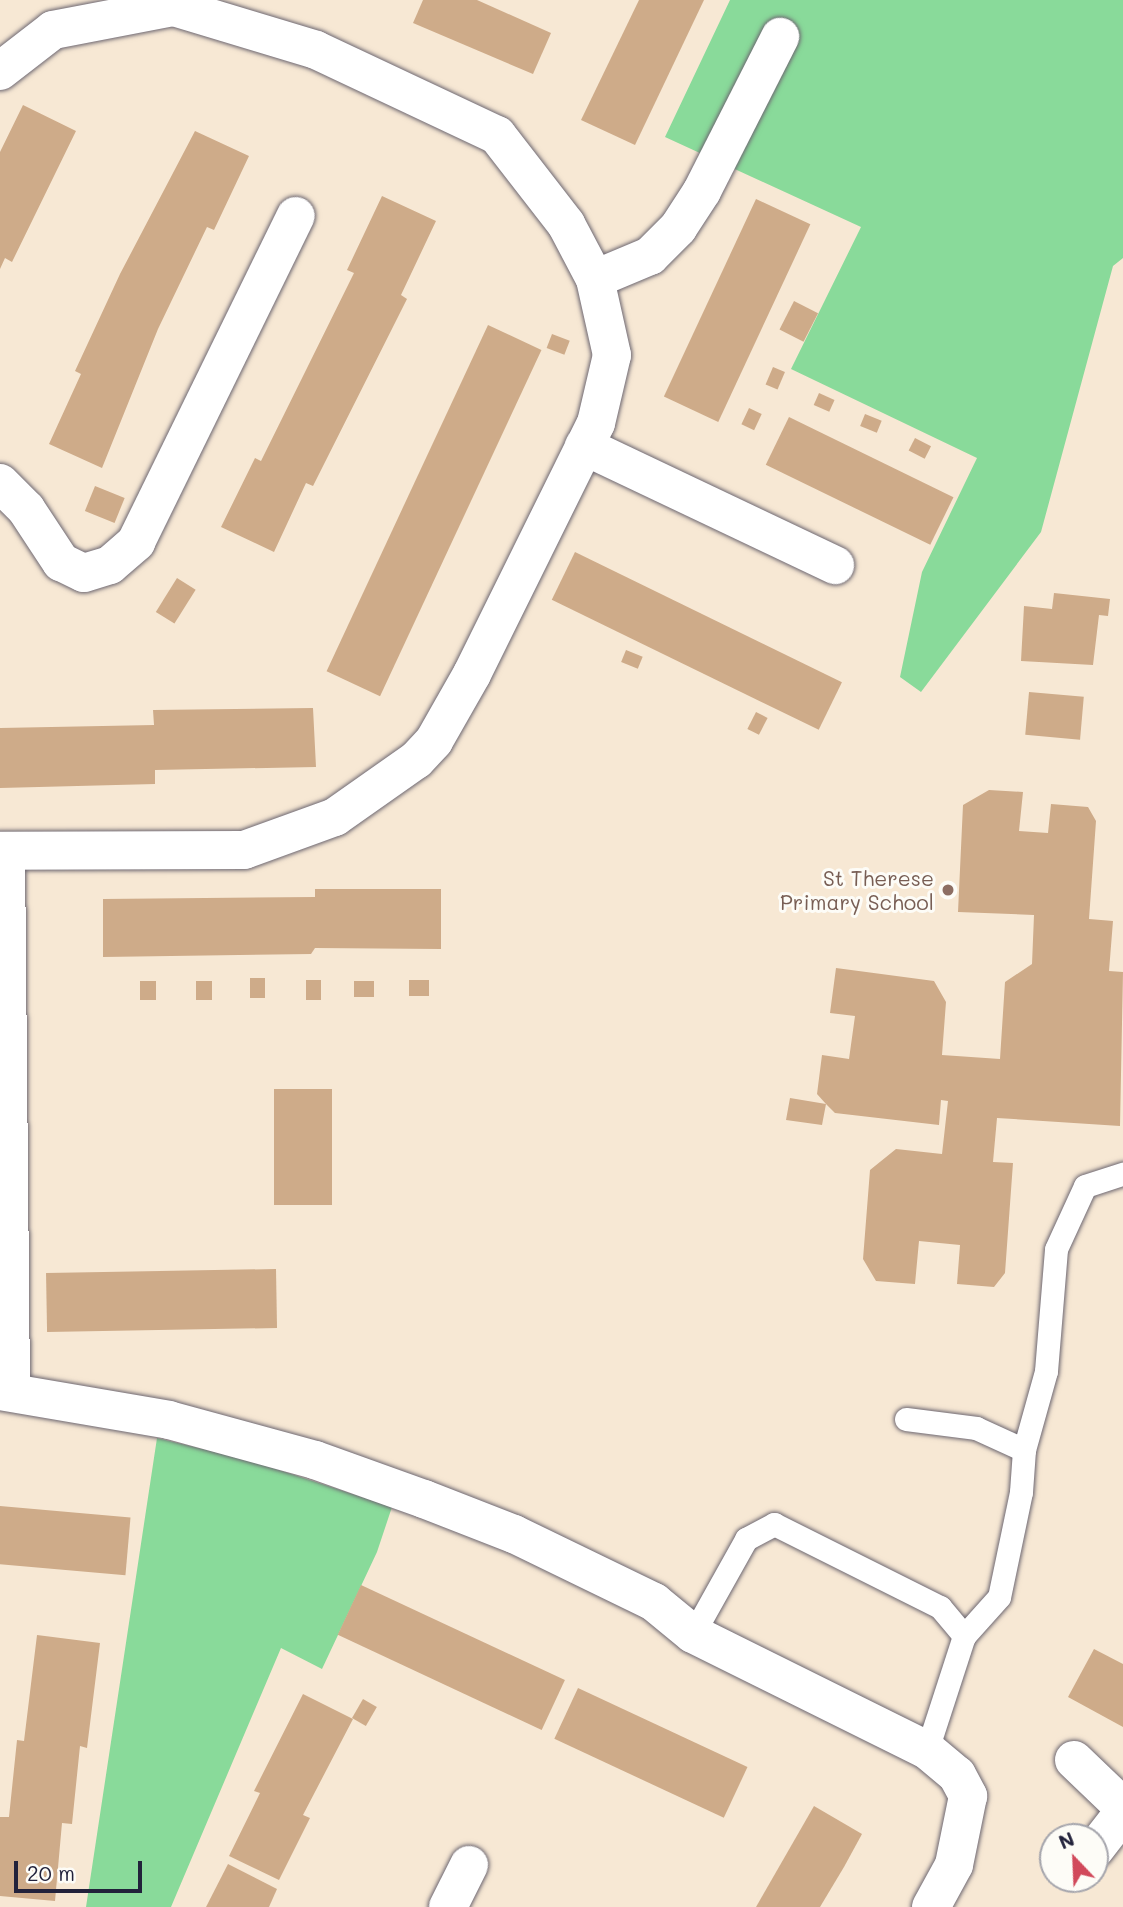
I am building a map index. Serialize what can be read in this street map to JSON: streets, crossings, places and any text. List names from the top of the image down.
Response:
{
  "places": ["St Therese Primary School"],
  "scale_bar": "20 m",
  "north": "top left"
}
